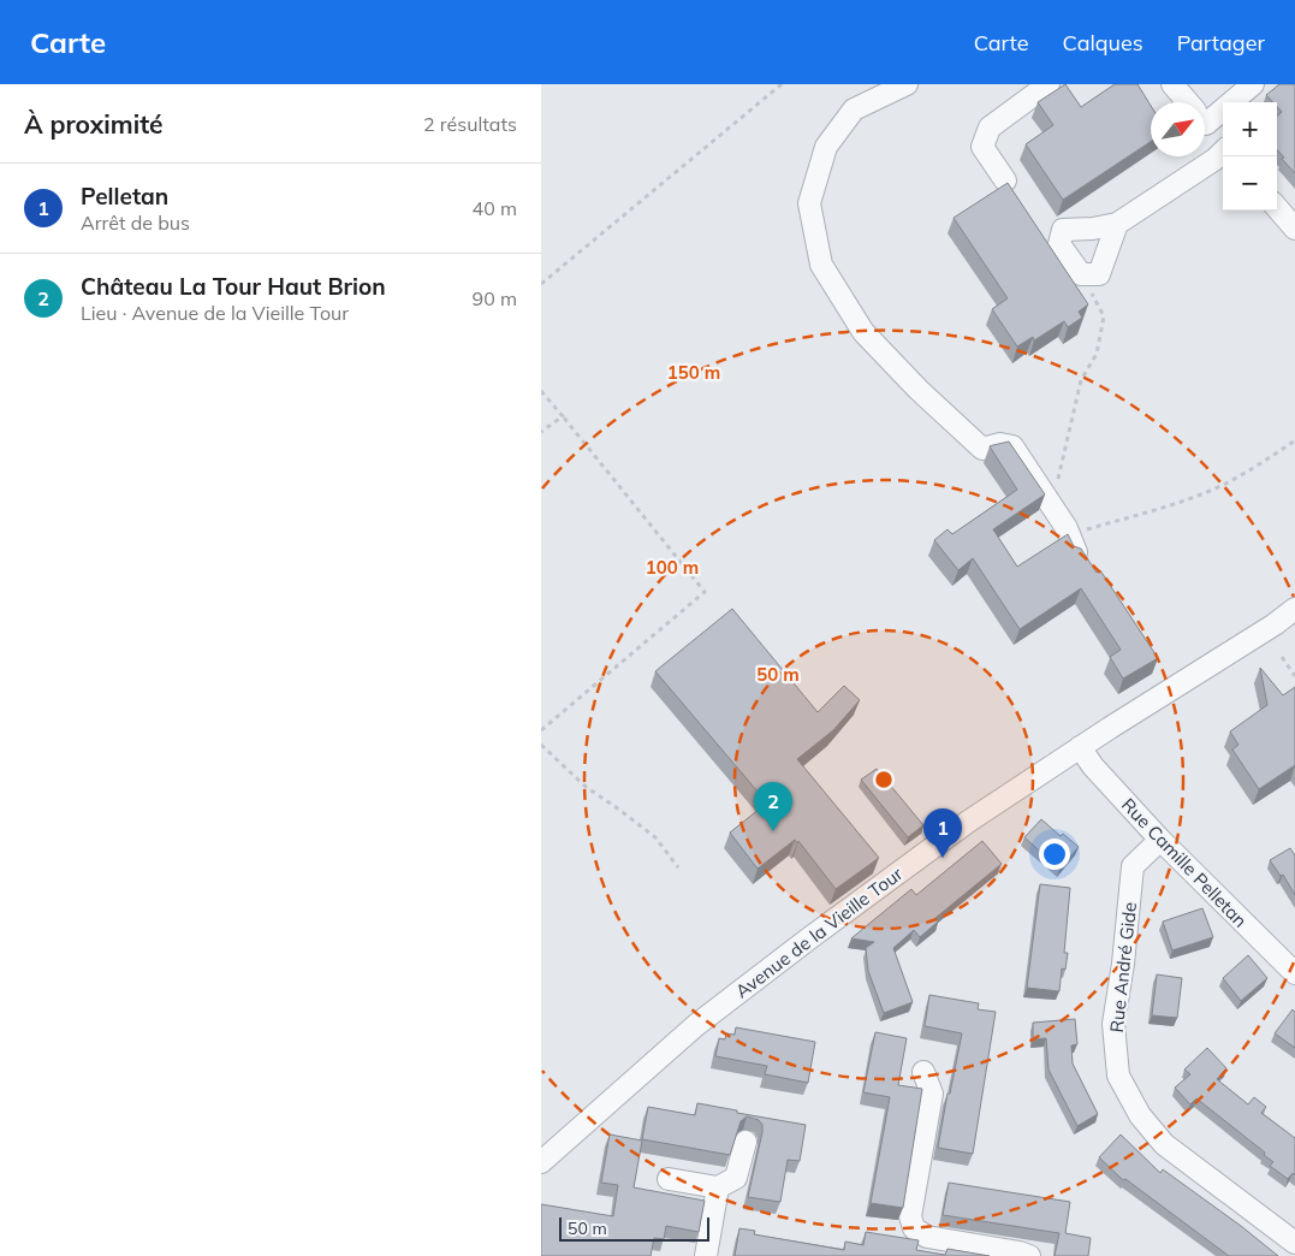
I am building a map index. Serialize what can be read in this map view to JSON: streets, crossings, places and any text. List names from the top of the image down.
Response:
{
  "streets": {
    "street": ["Rue Camille Pelletan", "Avenue de la Vieille Tour", "Rue André Gide"]
  },
  "crossings": [
    ["Rue Camille Pelletan", "Avenue de la Vieille Tour"],
    ["Rue Camille Pelletan", "Rue André Gide"]
  ],
  "scale_bar": "50 m",
  "north": "top right",
  "page": {
    "header": "Carte",
    "nav": ["Carte", "Calques", "Partager"],
    "heading": ["À proximité", "2 résultats"],
    "map_buttons": ["+", "−"],
    "list": [
      {
        "mark": "1",
        "name": "Pelletan",
        "note": "Arrêt de bus",
        "value": "40 m"
      },
      {
        "mark": "2",
        "name": "Château La Tour Haut Brion",
        "note": "Lieu · Avenue de la Vieille Tour",
        "value": "90 m"
      }
    ],
    "pins": ["2", "1"],
    "scale": "50 m"
  },
  "rings": ["150 m", "100 m", "50 m"]
}
